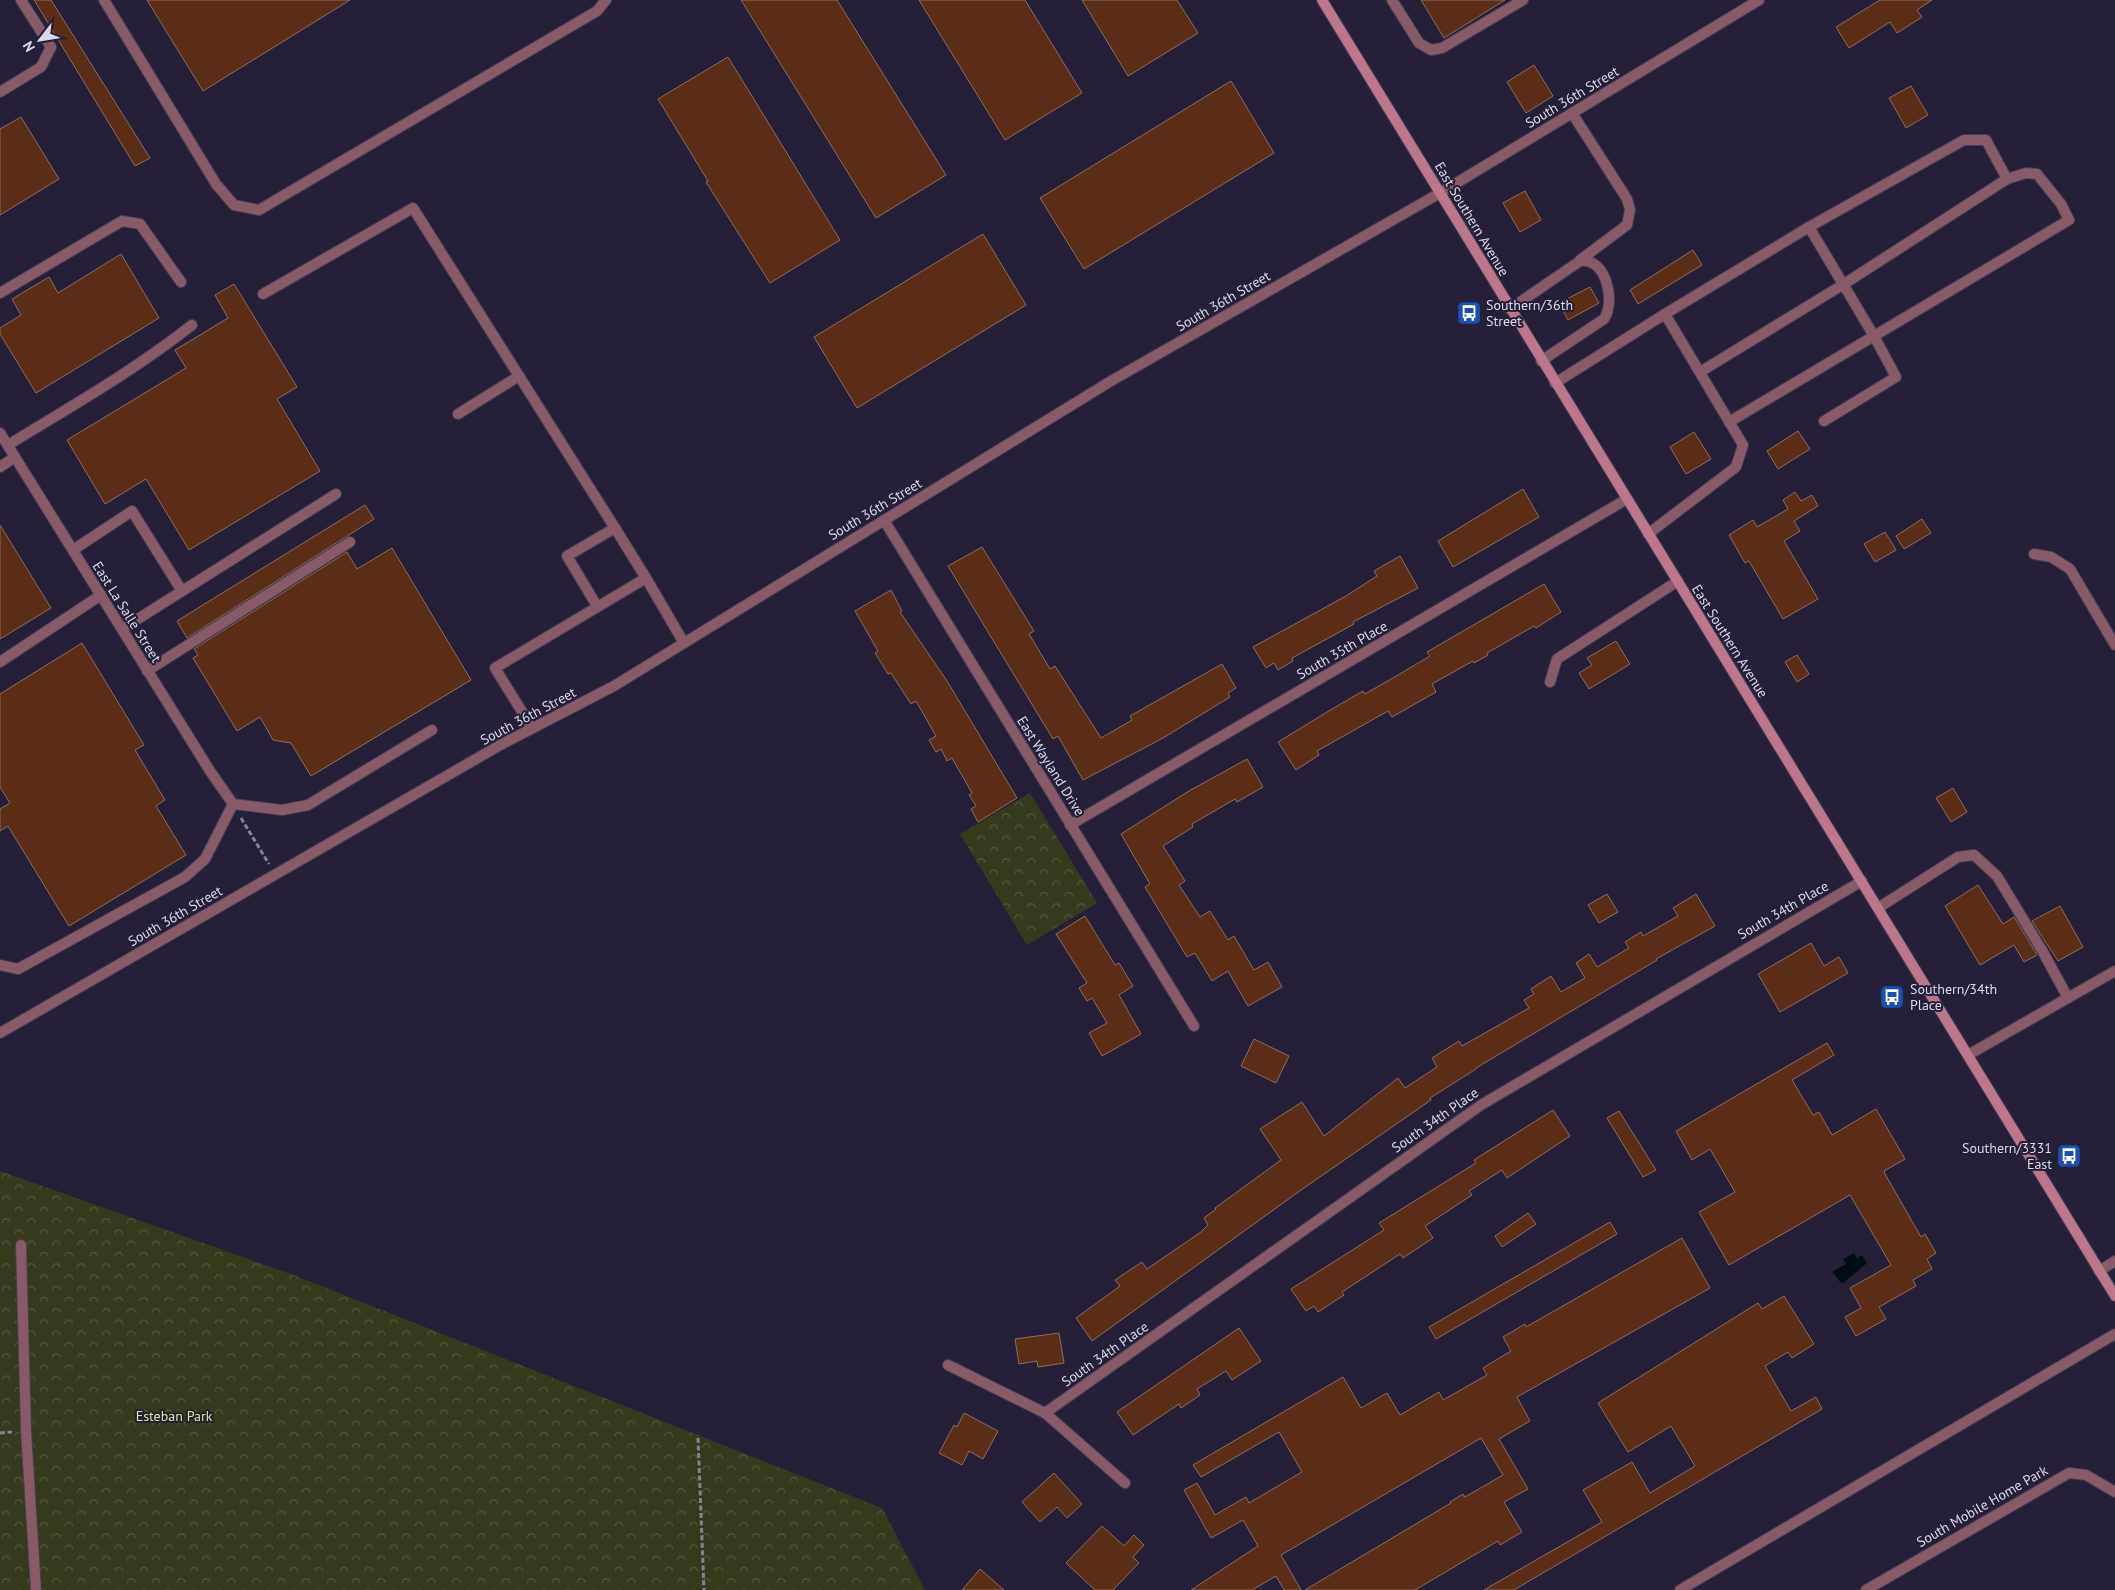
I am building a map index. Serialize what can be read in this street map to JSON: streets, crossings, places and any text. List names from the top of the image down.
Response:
{
  "streets": {
    "main road": ["East Southern Avenue"],
    "street": [
      "South 36th Street",
      "East La Salle Street",
      "South 35th Place",
      "East Wayland Drive",
      "South 34th Place",
      "South Mobile Home Park"
    ]
  },
  "crossings": [
    ["South 36th Street", "East Southern Avenue"],
    ["South 36th Street", "East Wayland Drive"],
    ["East Southern Avenue", "South 35th Place"],
    ["East Southern Avenue", "South 34th Place"],
    ["South 35th Place", "East Wayland Drive"]
  ],
  "parks": ["Esteban Park"],
  "places": {
    "bus stop": ["Southern/36th Street", "Southern/34th Place", "Southern/3331 East"]
  },
  "north": "bottom left"
}
